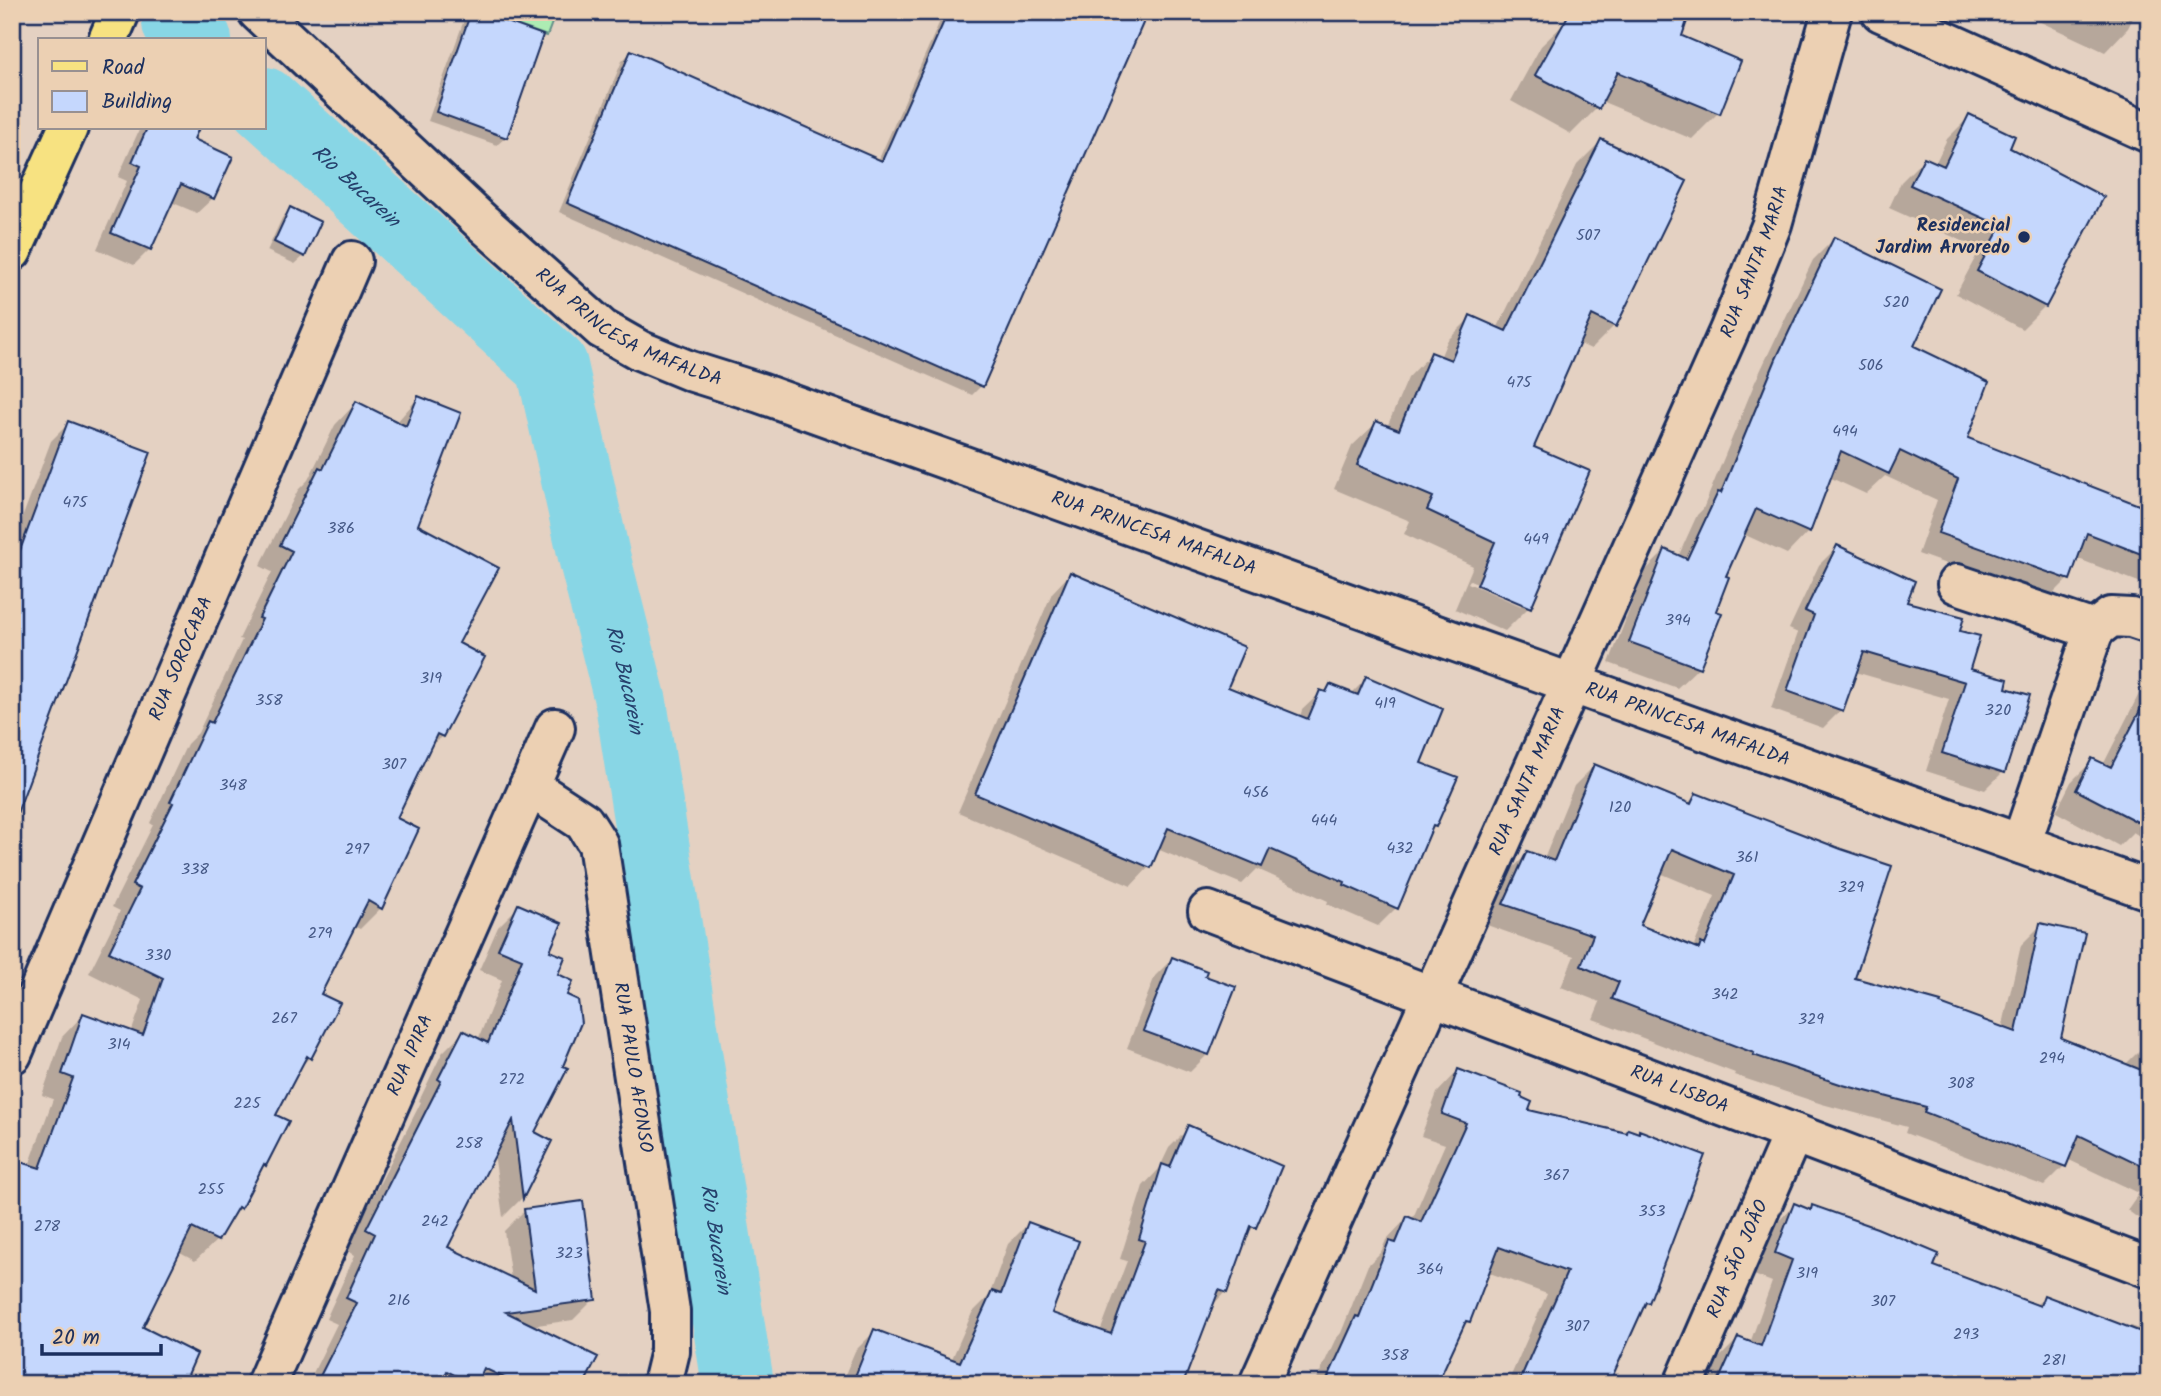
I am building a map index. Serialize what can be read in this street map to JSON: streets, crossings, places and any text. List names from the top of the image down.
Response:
{
  "streets": {
    "street": [
      "RUA SANTA MARIA",
      "RUA PRINCESA MAFALDA",
      "RUA SOROCABA",
      "RUA IPIRA",
      "RUA PAULO AFONSO",
      "RUA LISBOA",
      "RUA SÃO JOÃO"
    ]
  },
  "crossings": [
    ["RUA SANTA MARIA", "RUA PRINCESA MAFALDA"],
    ["RUA SANTA MARIA", "RUA LISBOA"],
    ["RUA IPIRA", "RUA PAULO AFONSO"],
    ["RUA LISBOA", "RUA SÃO JOÃO"]
  ],
  "water": ["Rio Bucarein"],
  "places": ["Residencial Jardim Arvoredo"],
  "house_numbers": [
    "507",
    "520",
    "506",
    "475",
    "494",
    "475",
    "386",
    "449",
    "394",
    "319",
    "358",
    "419",
    "320",
    "307",
    "348",
    "456",
    "120",
    "444",
    "432",
    "297",
    "361",
    "338",
    "329",
    "279",
    "330",
    "342",
    "267",
    "329",
    "314",
    "294",
    "272",
    "308",
    "225",
    "258",
    "367",
    "255",
    "353",
    "242",
    "278",
    "323",
    "364",
    "319",
    "216",
    "307",
    "307",
    "293",
    "358",
    "281"
  ],
  "legend": ["Road", "Building"],
  "scale_bar": "20 m"
}
